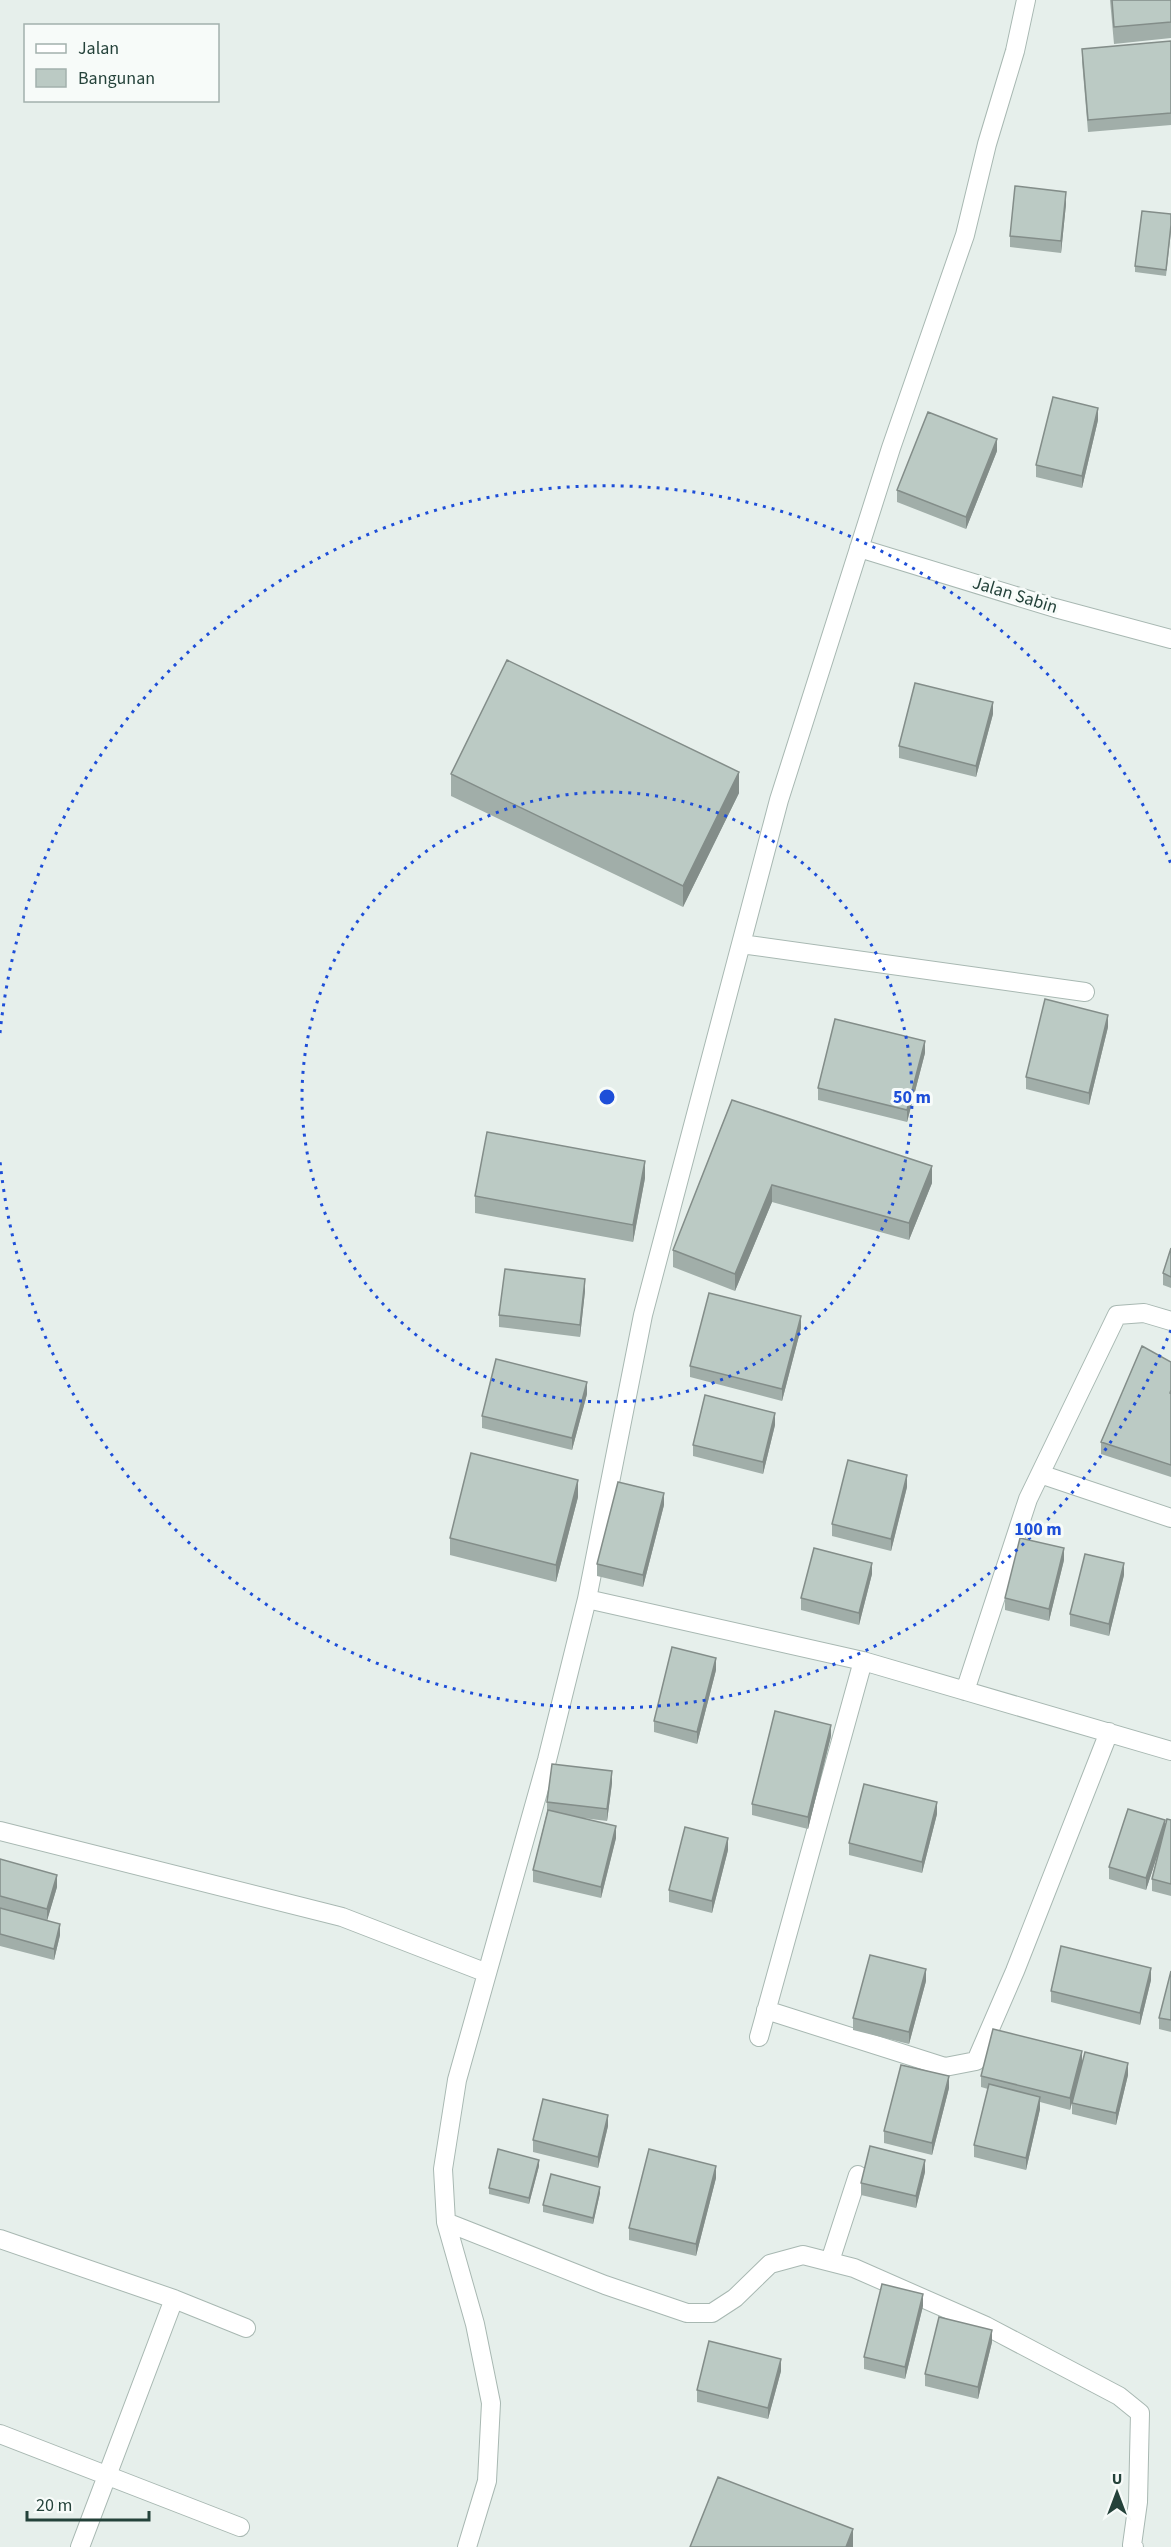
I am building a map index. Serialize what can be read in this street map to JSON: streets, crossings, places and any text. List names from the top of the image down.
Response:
{
  "streets": {
    "street": ["Jalan Sabin"]
  },
  "legend": ["Jalan", "Bangunan"],
  "scale_bar": "20 m",
  "north": "top",
  "rings": ["50 m", "100 m"]
}
